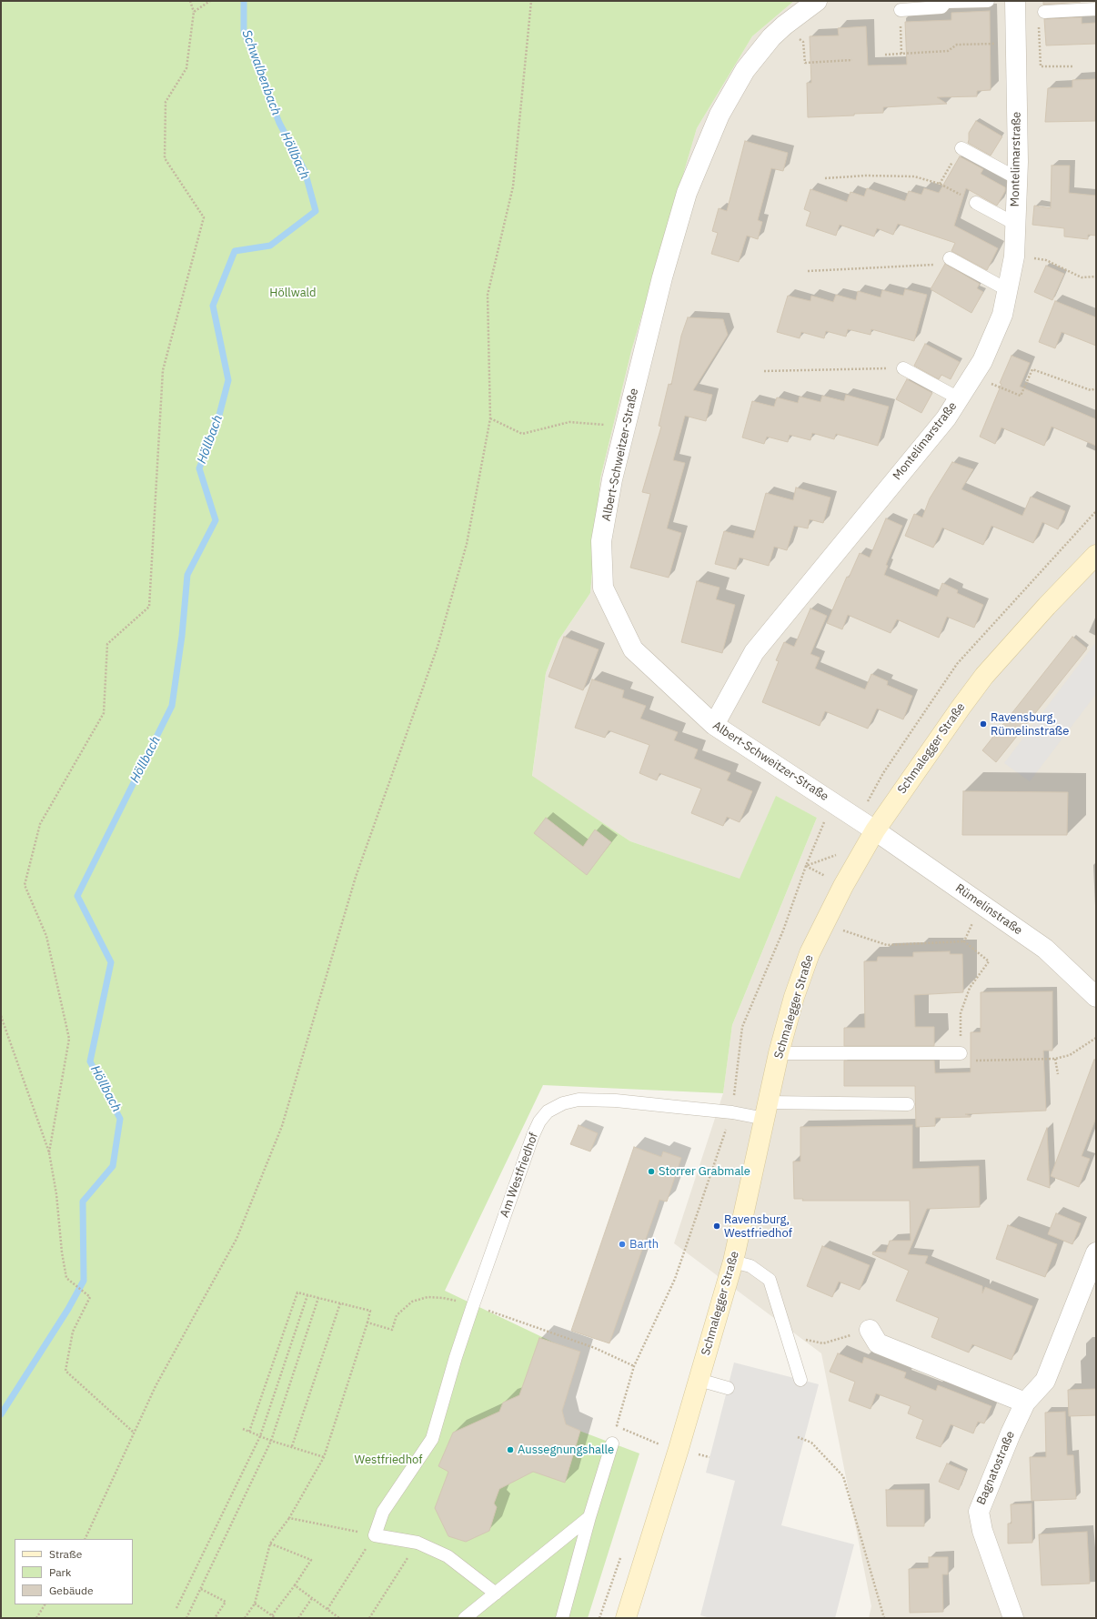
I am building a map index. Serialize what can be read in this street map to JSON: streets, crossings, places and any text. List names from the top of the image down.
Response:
{
  "streets": {
    "street": [
      "Montelimarstraße",
      "Albert-Schweitzer-Straße",
      "Schmalegger Straße",
      "Rümelinstraße",
      "Bagnatostraße"
    ],
    "lane": ["Am Westfriedhof"]
  },
  "crossings": [
    ["Montelimarstraße", "Albert-Schweitzer-Straße"],
    ["Albert-Schweitzer-Straße", "Schmalegger Straße"],
    ["Albert-Schweitzer-Straße", "Rümelinstraße"],
    ["Schmalegger Straße", "Rümelinstraße"],
    ["Schmalegger Straße", "Am Westfriedhof"]
  ],
  "water": ["Schwalbenbach", "Höllbach"],
  "parks": ["Höllwald", "Westfriedhof"],
  "places": [
    "Ravensburg, Rümelinstraße",
    "Storrer Grabmale",
    "Ravensburg, Westfriedhof",
    "Barth",
    "Aussegnungshalle"
  ],
  "legend": ["Straße", "Park", "Gebäude"]
}
